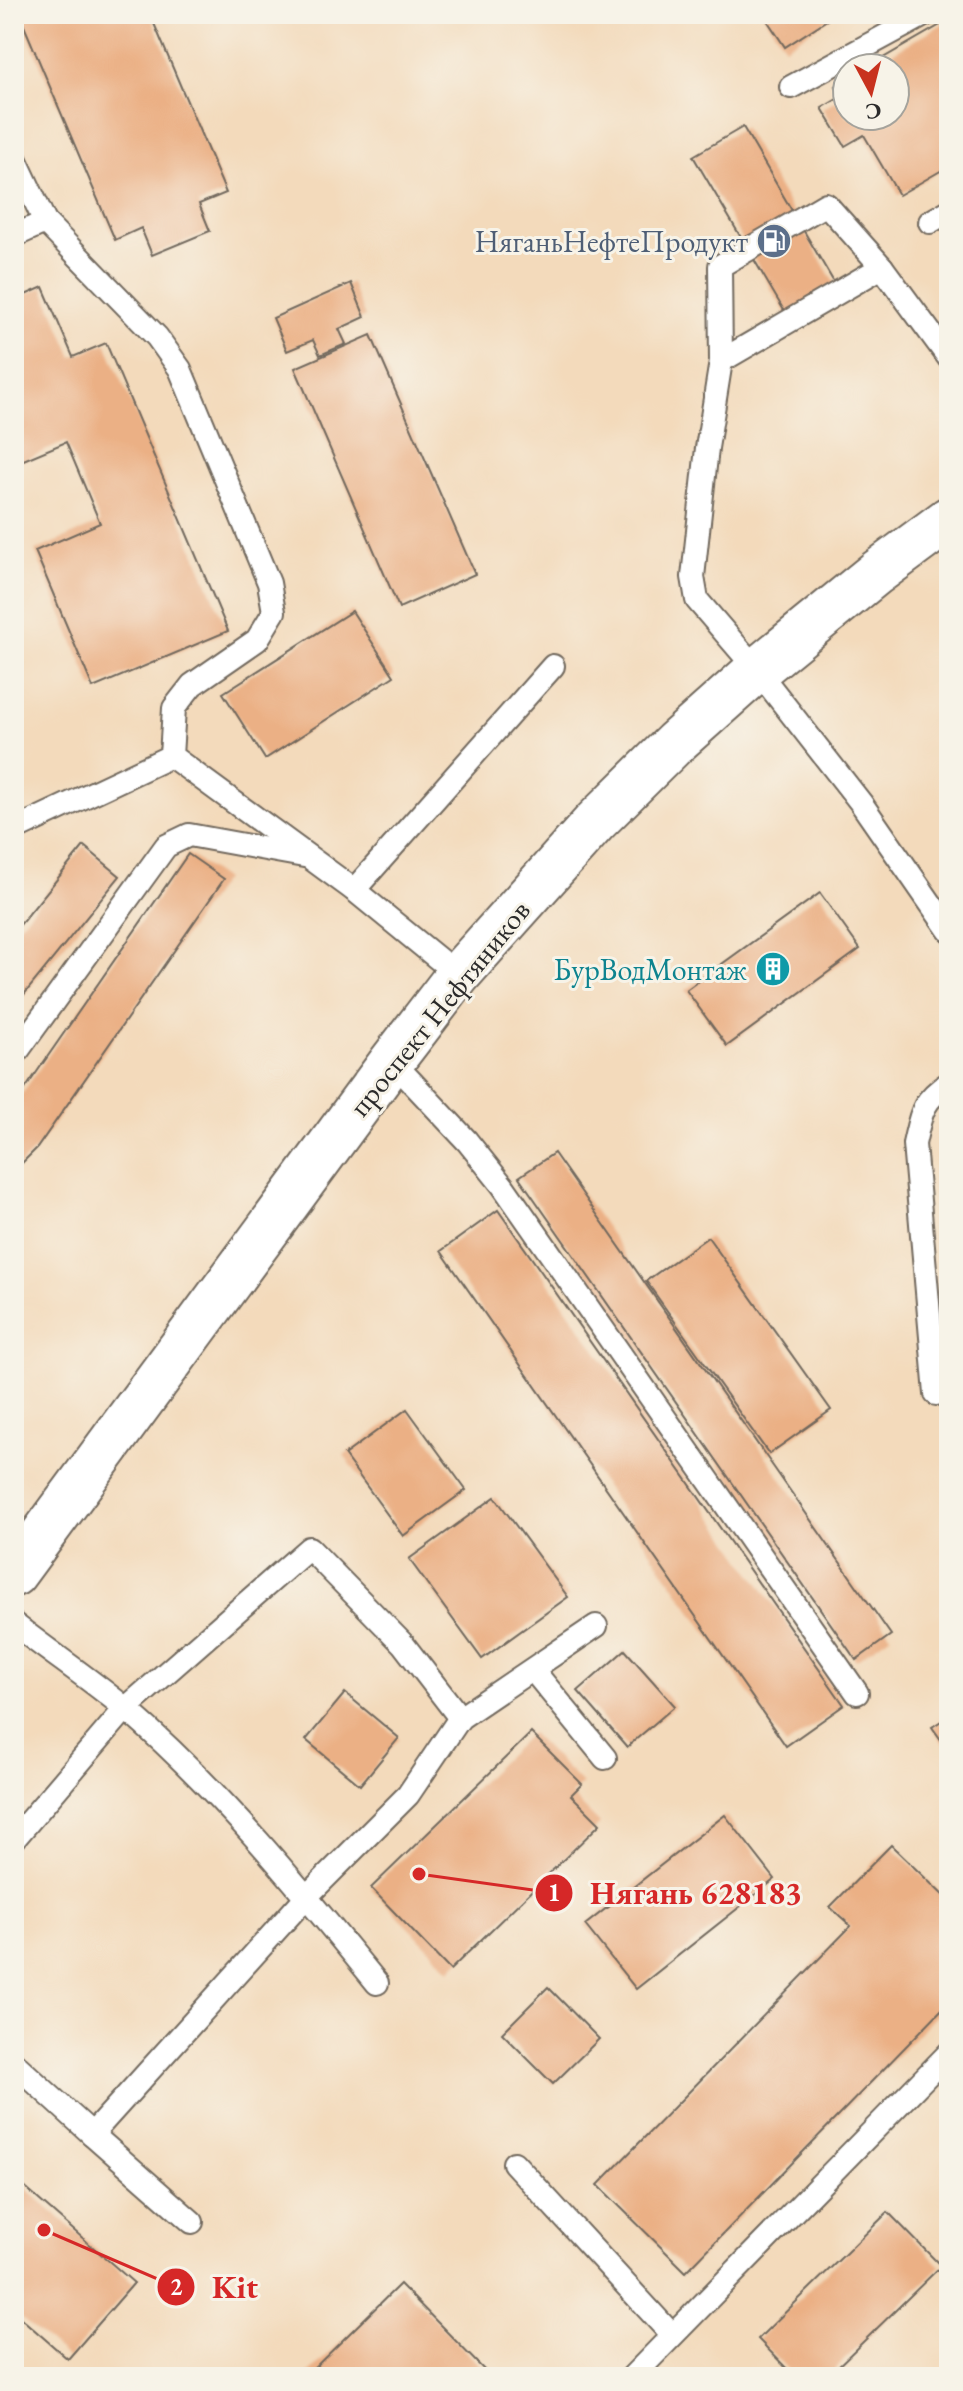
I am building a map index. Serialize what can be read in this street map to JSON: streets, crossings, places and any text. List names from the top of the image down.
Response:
{
  "streets": {
    "main road": ["проспект Нефтяников"]
  },
  "places": {
    "fuel station": ["НяганьНефтеПродукт"],
    "building": ["БурВодМонтаж"],
    "other": ["Нягань 628183", "Kit"]
  },
  "north": "bottom"
}
